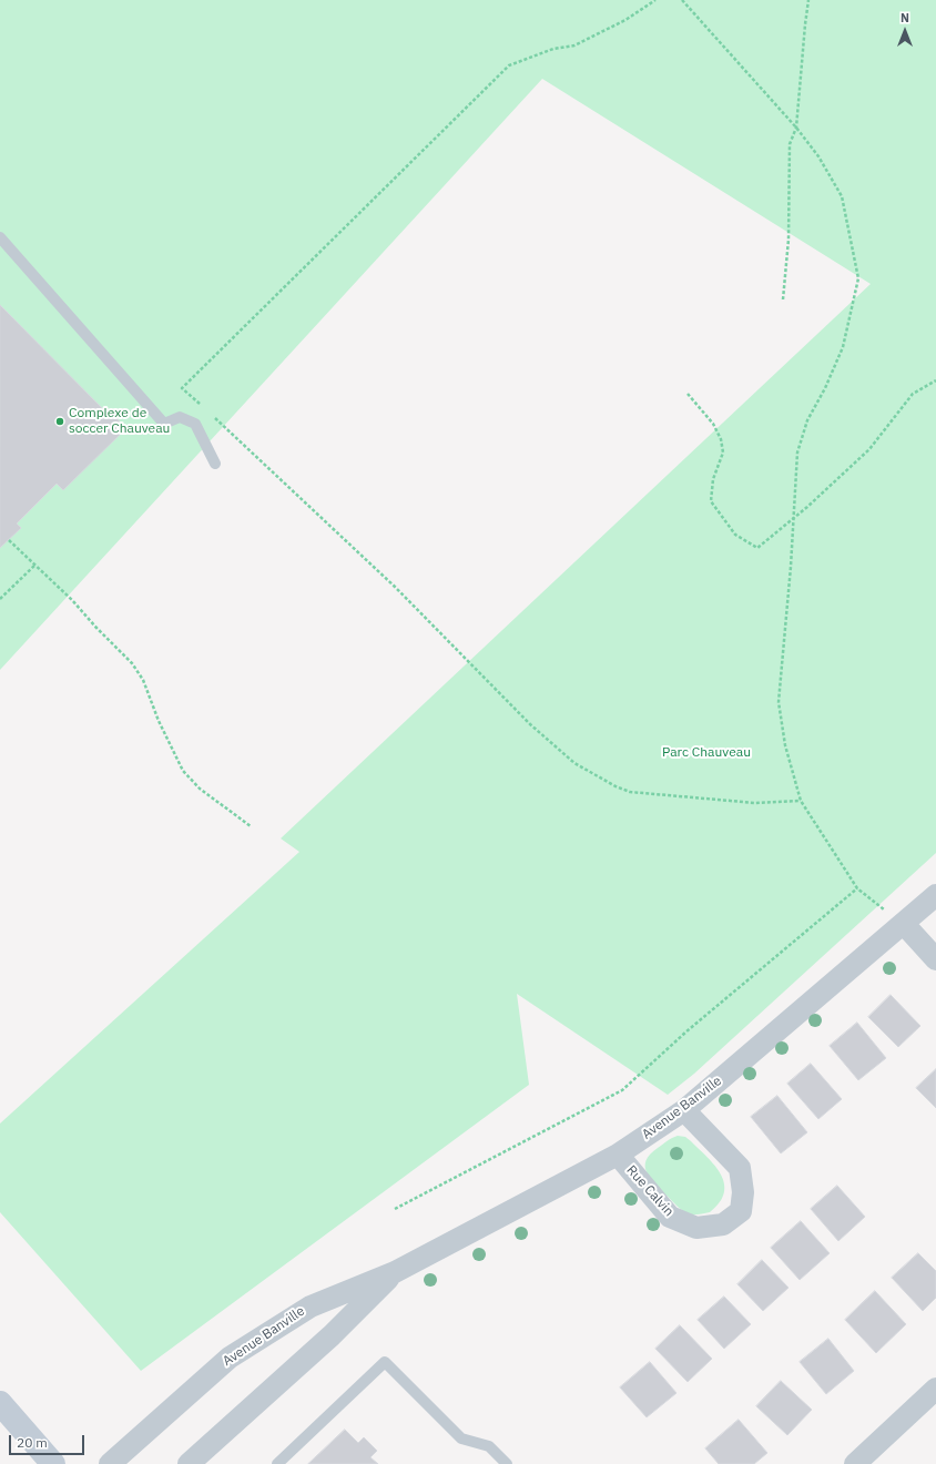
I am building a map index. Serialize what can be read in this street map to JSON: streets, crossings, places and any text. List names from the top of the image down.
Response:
{
  "streets": {
    "street": ["Avenue Banville", "Rue Calvin"]
  },
  "crossings": [
    ["Avenue Banville", "Rue Calvin"]
  ],
  "parks": ["Parc Chauveau"],
  "places": ["Complexe de soccer Chauveau"],
  "scale_bar": "20 m",
  "north": "top"
}
